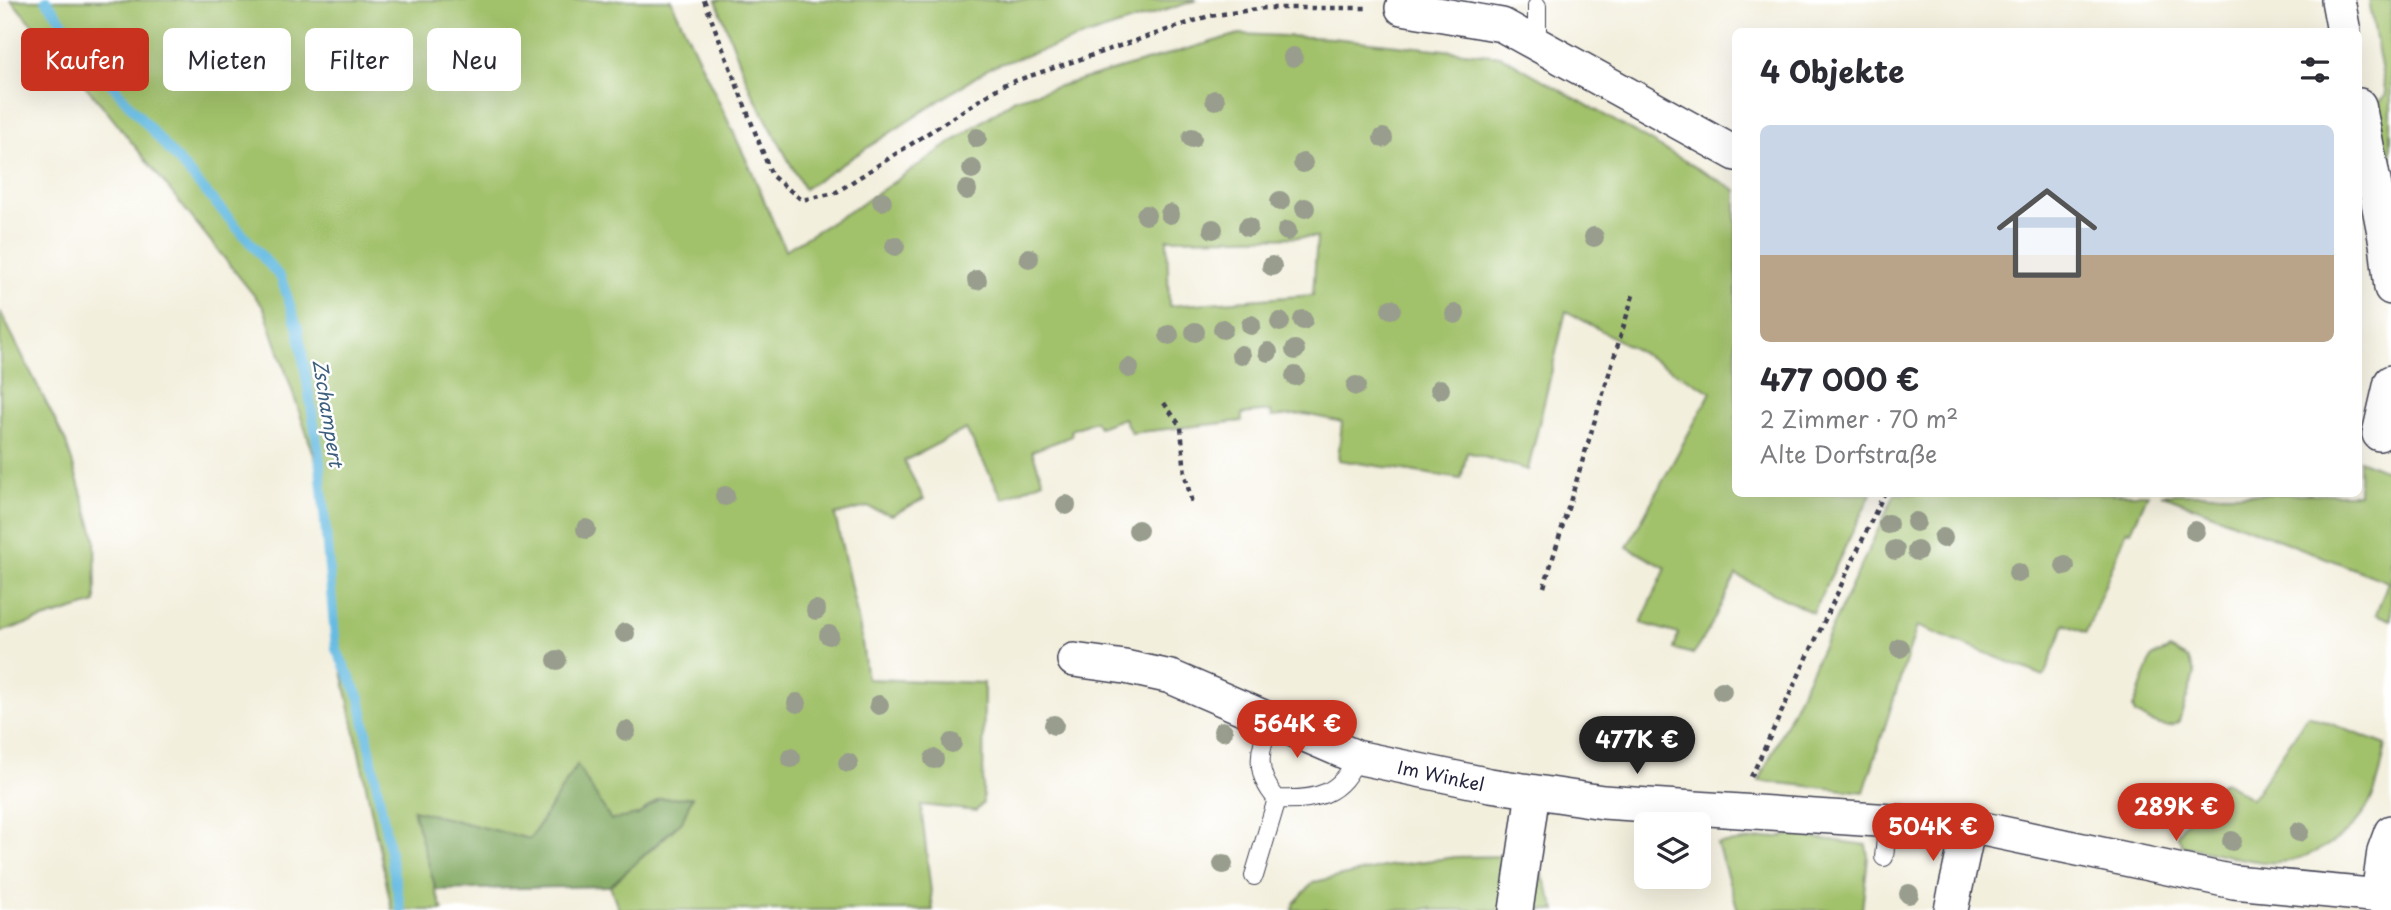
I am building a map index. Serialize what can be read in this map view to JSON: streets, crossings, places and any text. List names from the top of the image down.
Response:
{
  "streets": {
    "street": ["Im Winkel"]
  },
  "water": ["Zschampert"],
  "page": {
    "chip": [
      "Kaufen",
      "Mieten",
      "Filter",
      "Neu"
    ],
    "heading": "4 Objekte",
    "list": [
      {
        "name": "477 000 €",
        "note": "2 Zimmer · 70 m² · Alte Dorfstraße"
      }
    ],
    "price": [
      "564K €",
      "477K €",
      "289K €",
      "504K €"
    ]
  }
}
